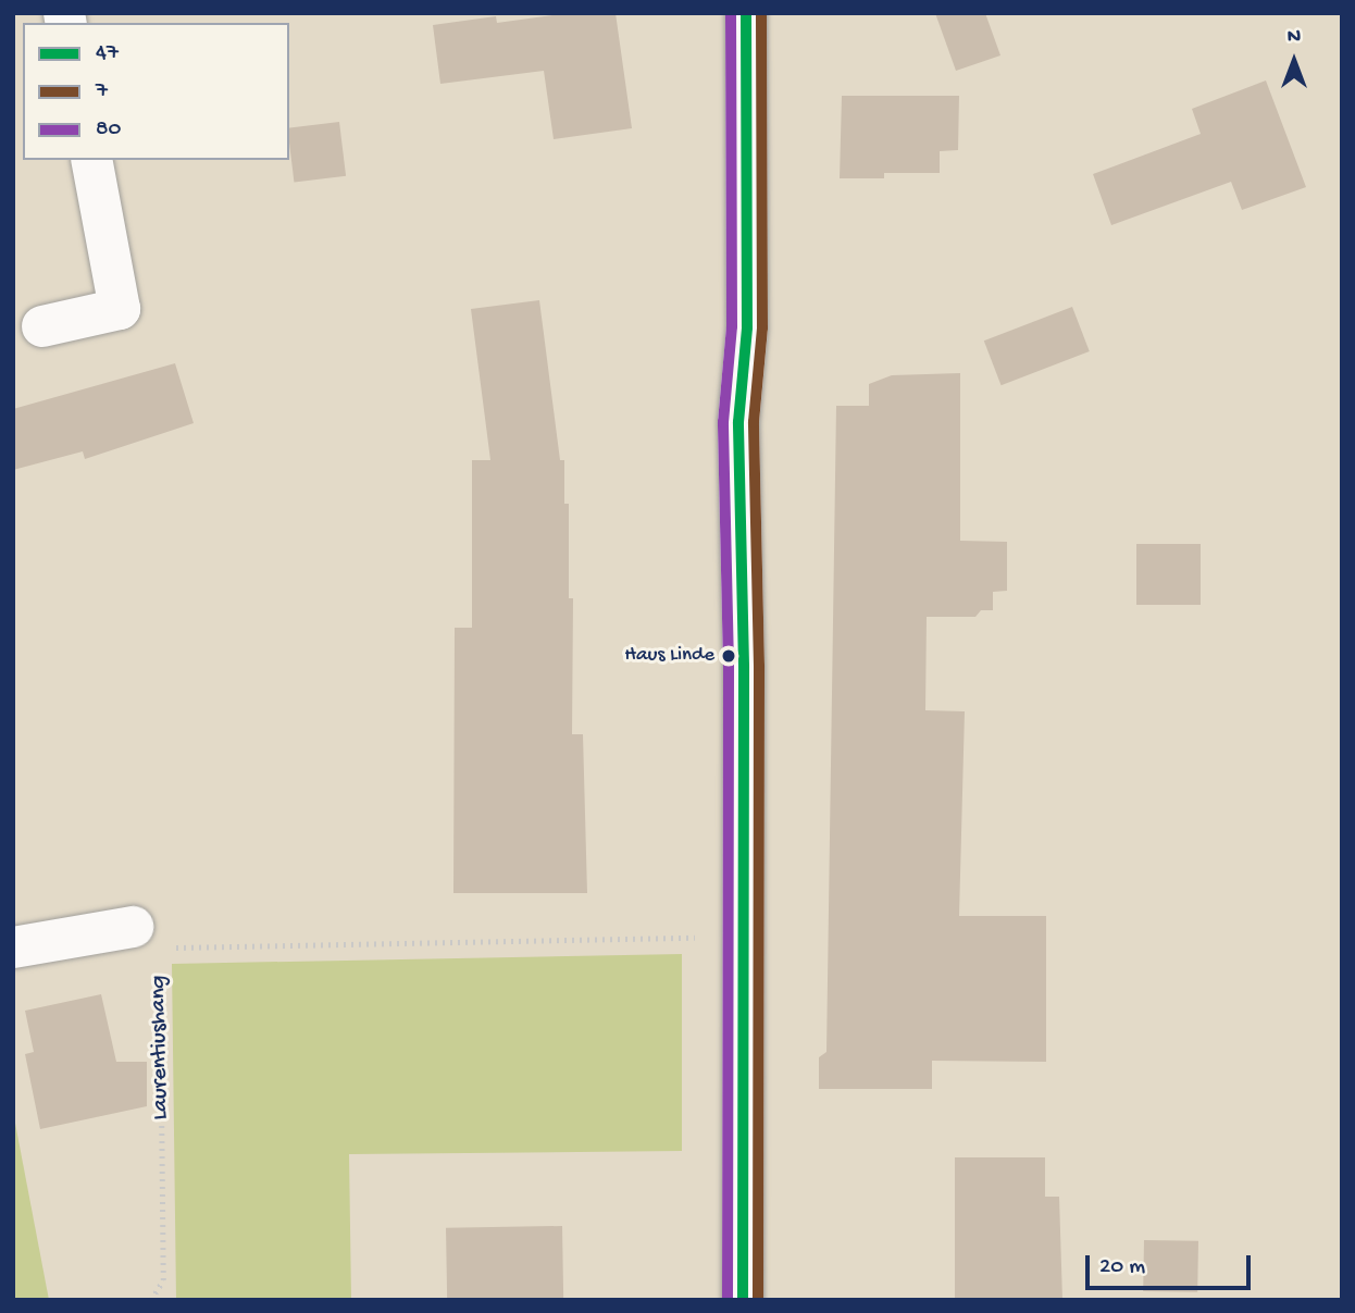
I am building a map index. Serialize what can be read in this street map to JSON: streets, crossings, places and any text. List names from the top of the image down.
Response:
{
  "streets": {
    "path": ["Laurentiushang"]
  },
  "places": ["Haus Linde"],
  "lines": ["transit line 47", "transit line 7", "transit line 80"],
  "legend": ["47", "7", "80"],
  "scale_bar": "20 m",
  "north": "top"
}
